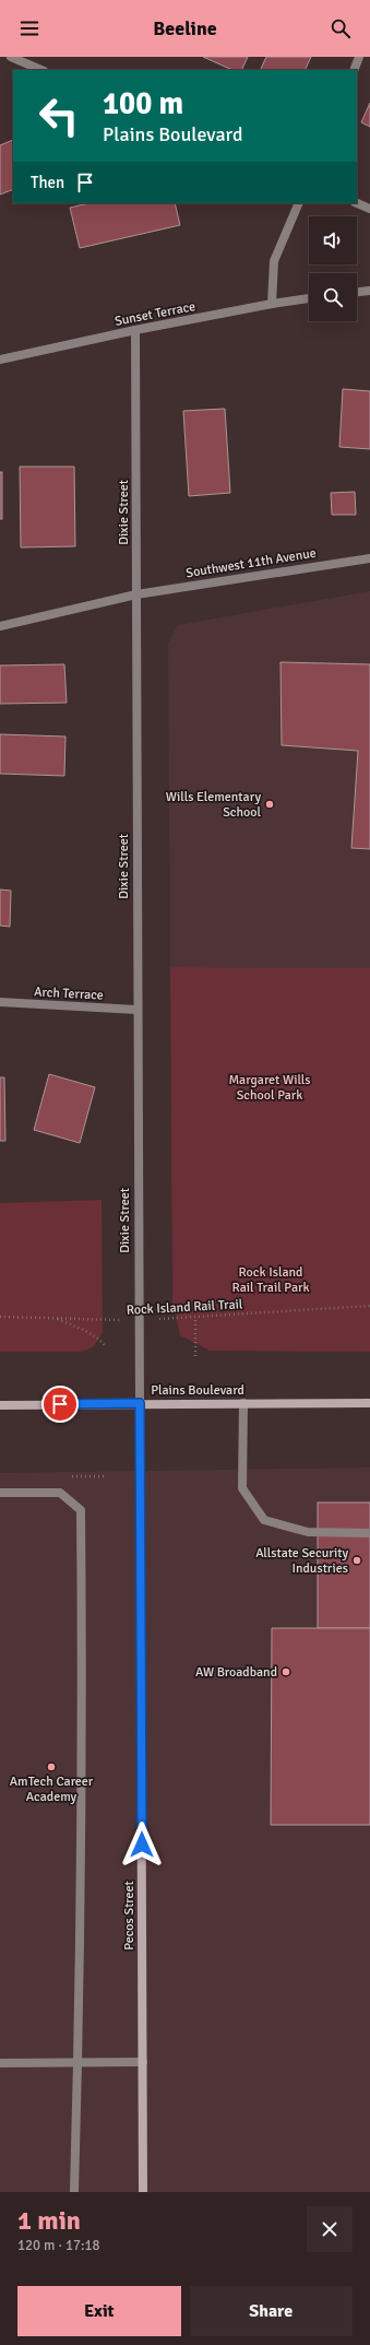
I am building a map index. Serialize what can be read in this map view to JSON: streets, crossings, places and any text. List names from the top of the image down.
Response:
{
  "streets": {
    "main road": ["Plains Boulevard", "Pecos Street"],
    "street": [
      "Sunset Terrace",
      "Dixie Street",
      "Southwest 11th Avenue",
      "Arch Terrace"
    ],
    "path": ["Rock Island Rail Trail"]
  },
  "crossings": [
    ["Sunset Terrace", "Dixie Street"],
    ["Dixie Street", "Southwest 11th Avenue"],
    ["Dixie Street", "Arch Terrace"],
    ["Dixie Street", "Rock Island Rail Trail"],
    ["Dixie Street", "Plains Boulevard"],
    ["Dixie Street", "Pecos Street"],
    ["Plains Boulevard", "Pecos Street"]
  ],
  "parks": ["Margaret Wills School Park", "Rock Island Rail Trail Park"],
  "places": [
    "Wills Elementary School",
    "Allstate Security Industries",
    "AW Broadband",
    "AmTech Career Academy"
  ],
  "page": {
    "header": "Beeline",
    "turn": ["100 m", "Plains Boulevard"],
    "then": "Then",
    "heading": ["1 min", "120 m · 17:18"],
    "buttons": ["Exit", "Share"]
  }
}
